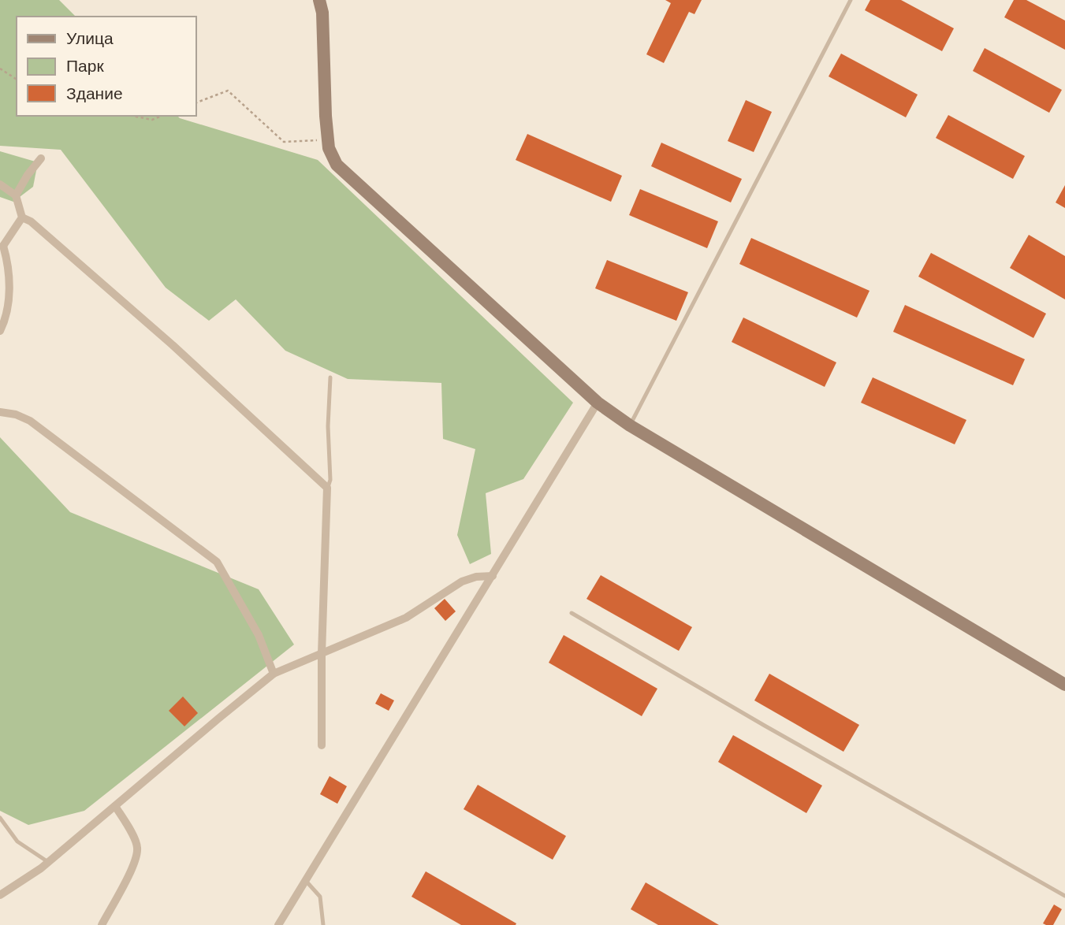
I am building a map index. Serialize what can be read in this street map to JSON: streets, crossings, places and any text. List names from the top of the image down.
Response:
{
  "legend": ["Улица", "Парк", "Здание"]
}
